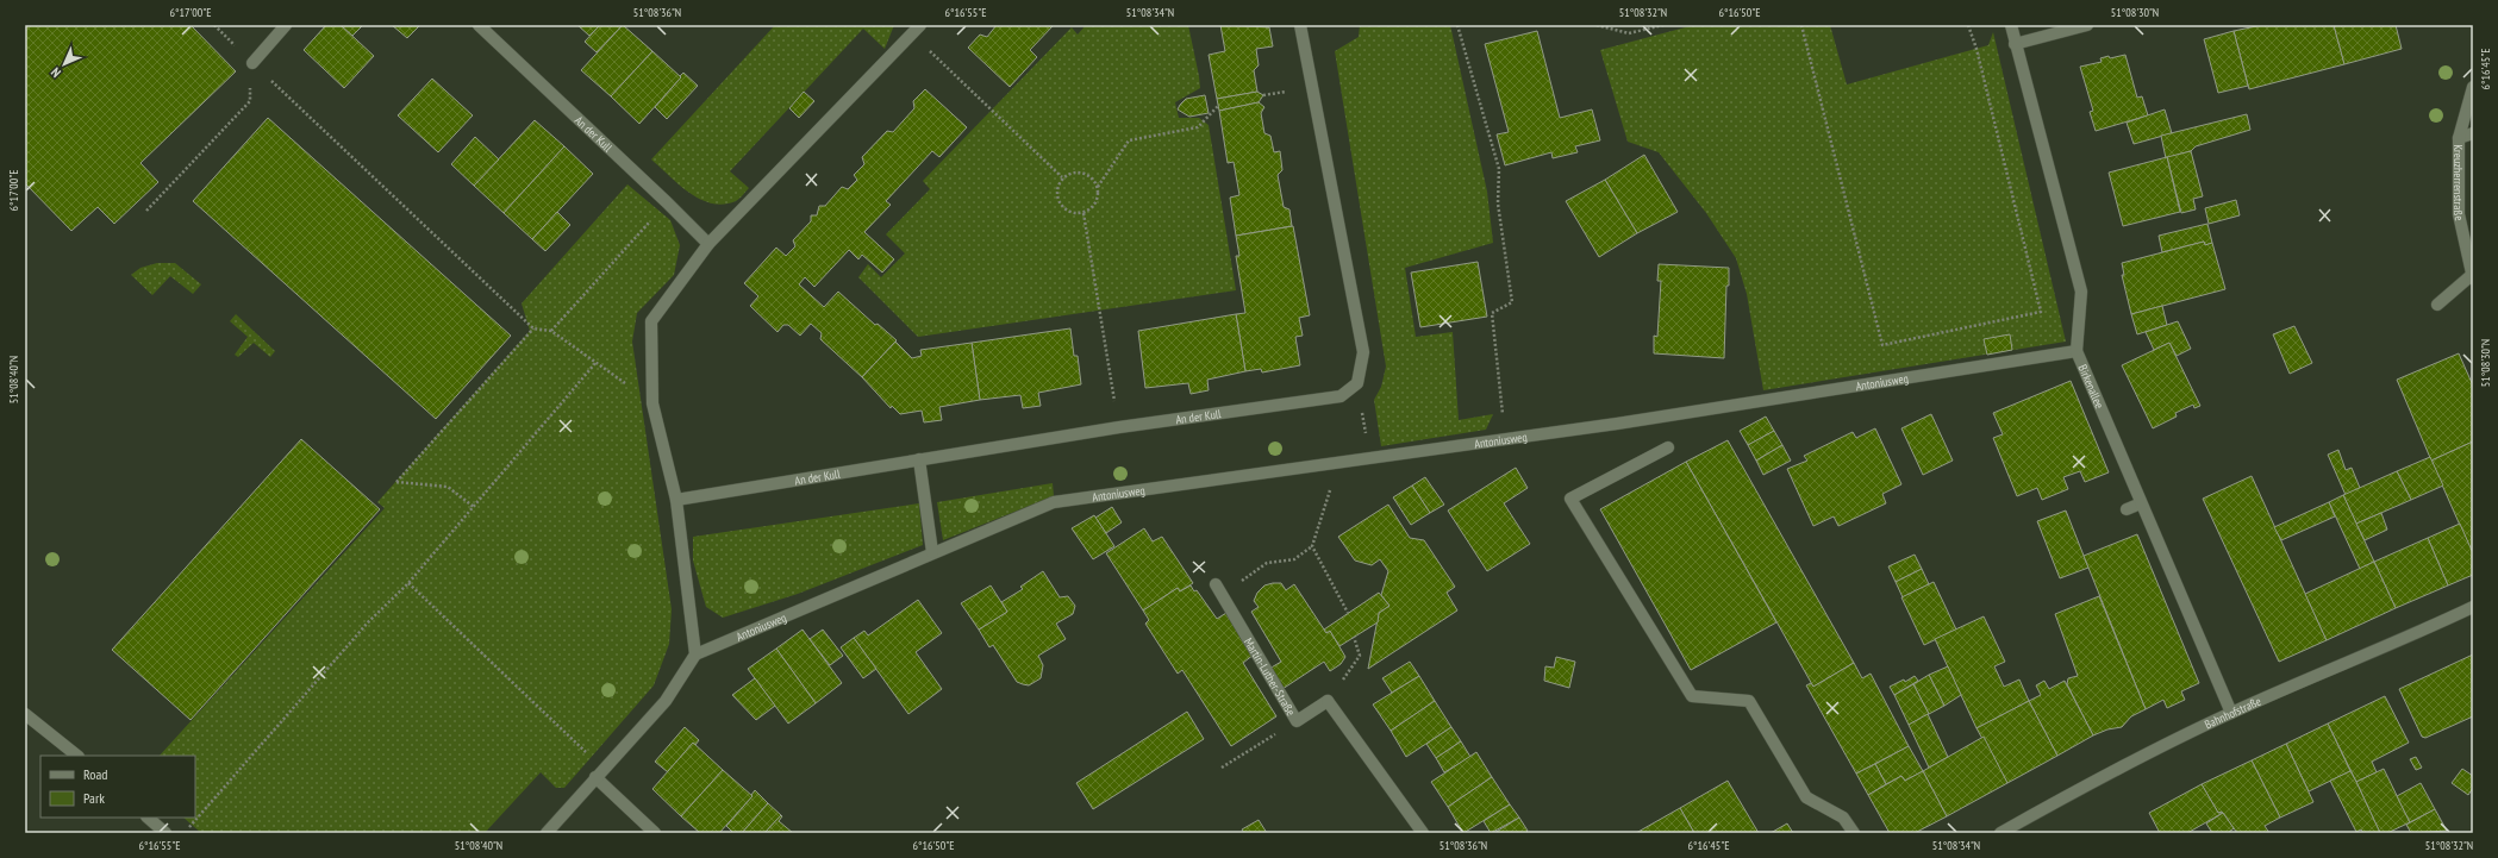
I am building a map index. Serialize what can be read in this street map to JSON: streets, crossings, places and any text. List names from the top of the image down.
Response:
{
  "streets": {
    "street": [
      "An der Kull",
      "Kreuzherrenstraße",
      "Antoniusweg",
      "Birkenallee",
      "Martin-Luther-Straße",
      "Bahnhofstraße"
    ]
  },
  "crossings": [
    ["Antoniusweg", "Birkenallee"],
    ["Birkenallee", "Bahnhofstraße"]
  ],
  "legend": ["Road", "Park"],
  "north": "bottom left",
  "coordinates": [
    "6°17'00\"E",
    "51°08'36\"N",
    "6°16'55\"E",
    "51°08'34\"N",
    "51°08'32\"N",
    "6°16'50\"E",
    "51°08'30\"N",
    "6°16'45\"E",
    "51°08'40\"N"
  ]
}
